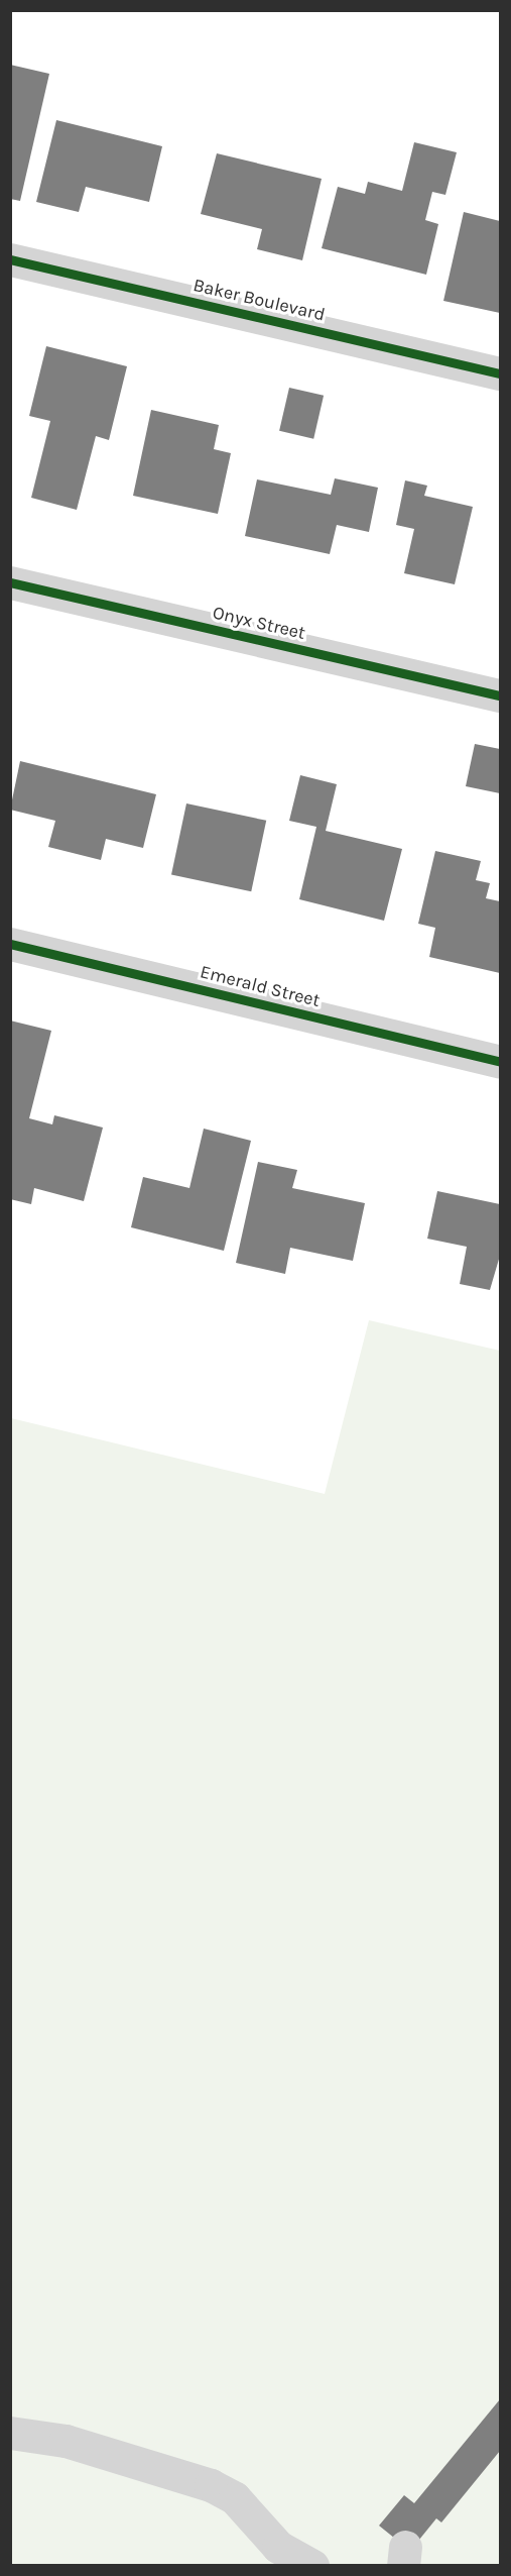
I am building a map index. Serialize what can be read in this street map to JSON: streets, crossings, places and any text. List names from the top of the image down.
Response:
{
  "streets": {
    "street": ["Baker Boulevard", "Onyx Street", "Emerald Street"]
  }
}
